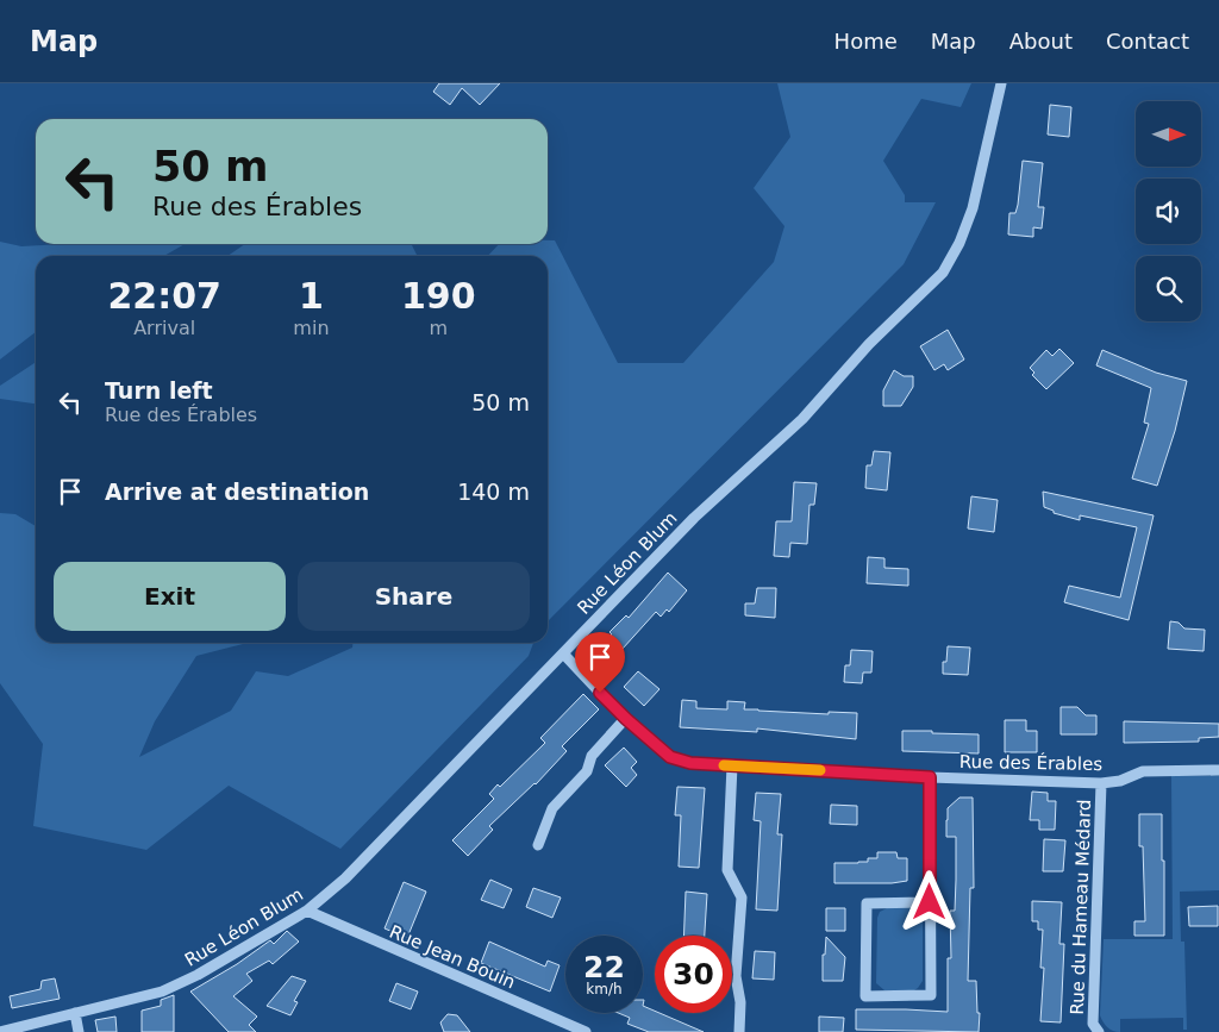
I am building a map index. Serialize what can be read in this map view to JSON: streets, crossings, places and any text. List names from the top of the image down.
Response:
{
  "streets": {
    "street": [
      "Rue Léon Blum",
      "Rue des Érables",
      "Rue du Hameau Médard",
      "Rue Jean Bouin"
    ]
  },
  "crossings": [
    ["Rue Léon Blum", "Rue des Érables"],
    ["Rue Léon Blum", "Rue Jean Bouin"],
    ["Rue des Érables", "Rue du Hameau Médard"]
  ],
  "north": "right",
  "page": {
    "header": "Map",
    "nav": [
      "Home",
      "Map",
      "About",
      "Contact"
    ],
    "turn": ["50 m", "Rue des Érables"],
    "eta": [
      "22:07",
      "Arrival",
      "1",
      "min",
      "190",
      "m"
    ],
    "list": [
      {
        "name": "Turn left",
        "note": "Rue des Érables",
        "value": "50 m"
      },
      {
        "name": "Arrive at destination",
        "value": "140 m"
      }
    ],
    "buttons": ["Exit", "Share"],
    "speed": "22 km/h",
    "limit": "30"
  }
}
